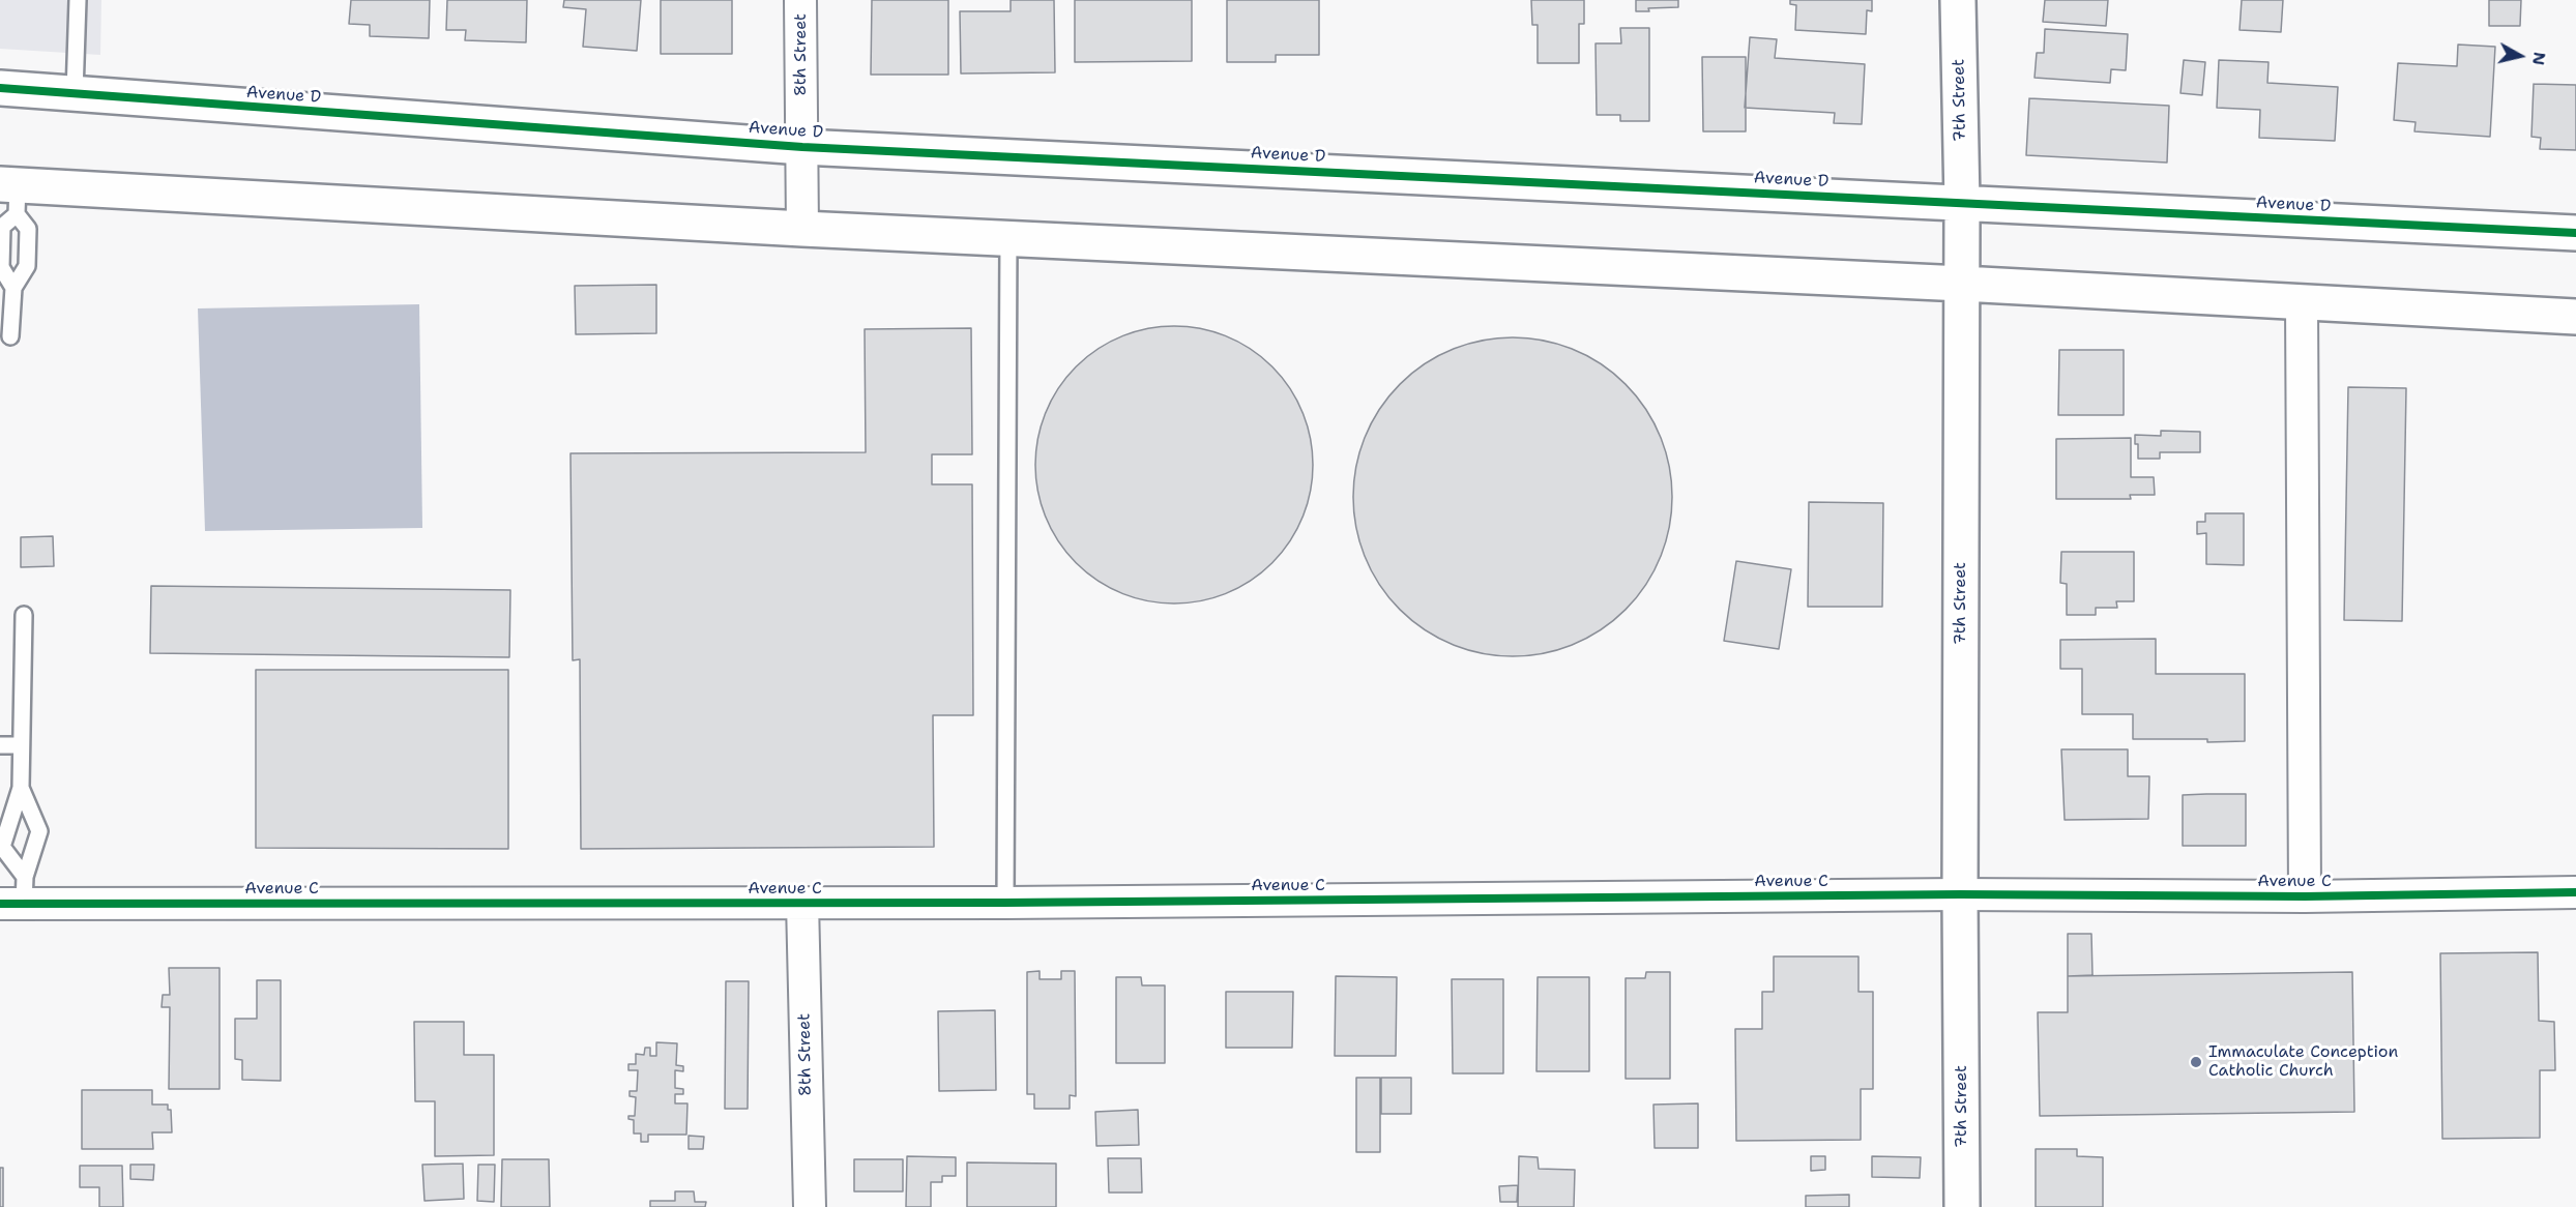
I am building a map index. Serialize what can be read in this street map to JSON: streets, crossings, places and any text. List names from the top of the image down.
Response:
{
  "streets": {
    "street": [
      "8th Street",
      "Avenue D",
      "7th Street",
      "Avenue C"
    ]
  },
  "crossings": [
    ["8th Street", "Avenue D"],
    ["8th Street", "Avenue C"],
    ["Avenue D", "7th Street"],
    ["7th Street", "Avenue C"]
  ],
  "places": ["Immaculate Conception Catholic Church"],
  "north": "right"
}
